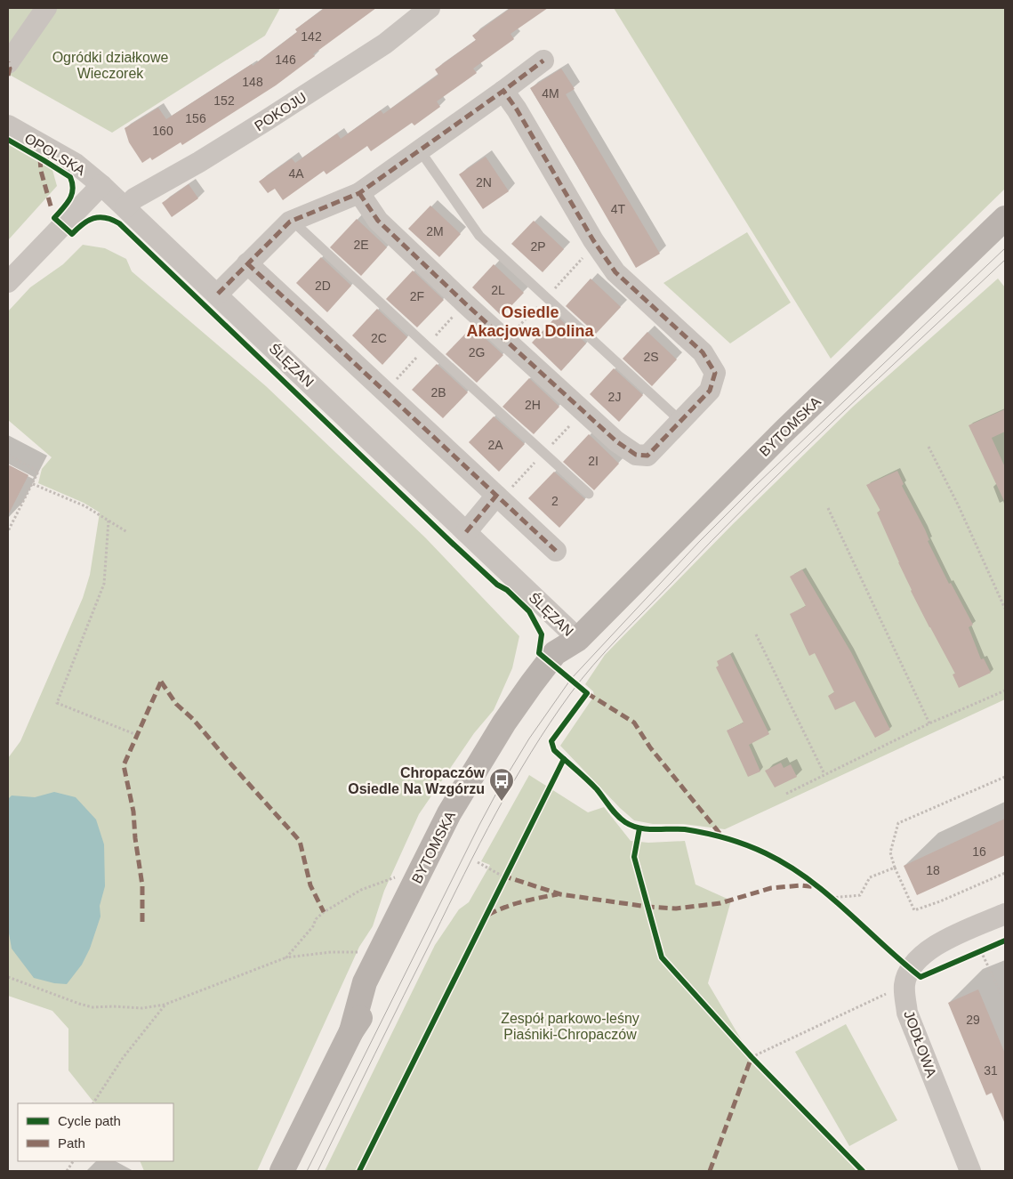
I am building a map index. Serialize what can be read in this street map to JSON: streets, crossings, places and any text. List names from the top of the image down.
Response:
{
  "streets": {
    "main road": ["BYTOMSKA"],
    "street": [
      "POKOJU",
      "OPOLSKA",
      "ŚLĘZAN",
      "JODŁOWA"
    ]
  },
  "crossings": [
    ["POKOJU", "ŚLĘZAN"],
    ["OPOLSKA", "ŚLĘZAN"],
    ["ŚLĘZAN", "BYTOMSKA"]
  ],
  "districts": ["Osiedle Akacjowa Dolina"],
  "parks": ["Ogródki działkowe Wieczorek", "Zespół parkowo-leśny Piaśniki-Chropaczów"],
  "places": {
    "bus stop": ["Chropaczów Osiedle Na Wzgórzu"]
  },
  "house_numbers": [
    "142",
    "146",
    "148",
    "4M",
    "152",
    "156",
    "160",
    "4A",
    "2N",
    "4T",
    "2M",
    "2E",
    "2P",
    "2D",
    "2L",
    "2F",
    "2C",
    "2G",
    "2S",
    "2B",
    "2J",
    "2H",
    "2A",
    "2I",
    "2",
    "16",
    "18",
    "29",
    "31"
  ],
  "legend": ["Cycle path", "Path"]
}
